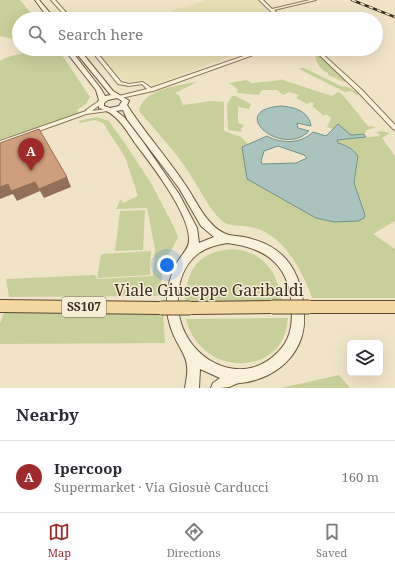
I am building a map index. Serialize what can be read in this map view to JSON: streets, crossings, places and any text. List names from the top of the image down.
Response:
{
  "streets": {
    "main road": ["Viale Giuseppe Garibaldi", "SS107"]
  },
  "page": {
    "search": "Search here",
    "pins": "A",
    "heading": "Nearby",
    "list": [
      {
        "mark": "A",
        "name": "Ipercoop",
        "note": "Supermarket · Via Giosuè Carducci",
        "value": "160 m"
      }
    ],
    "nav": ["Map", "Directions", "Saved"]
  }
}
